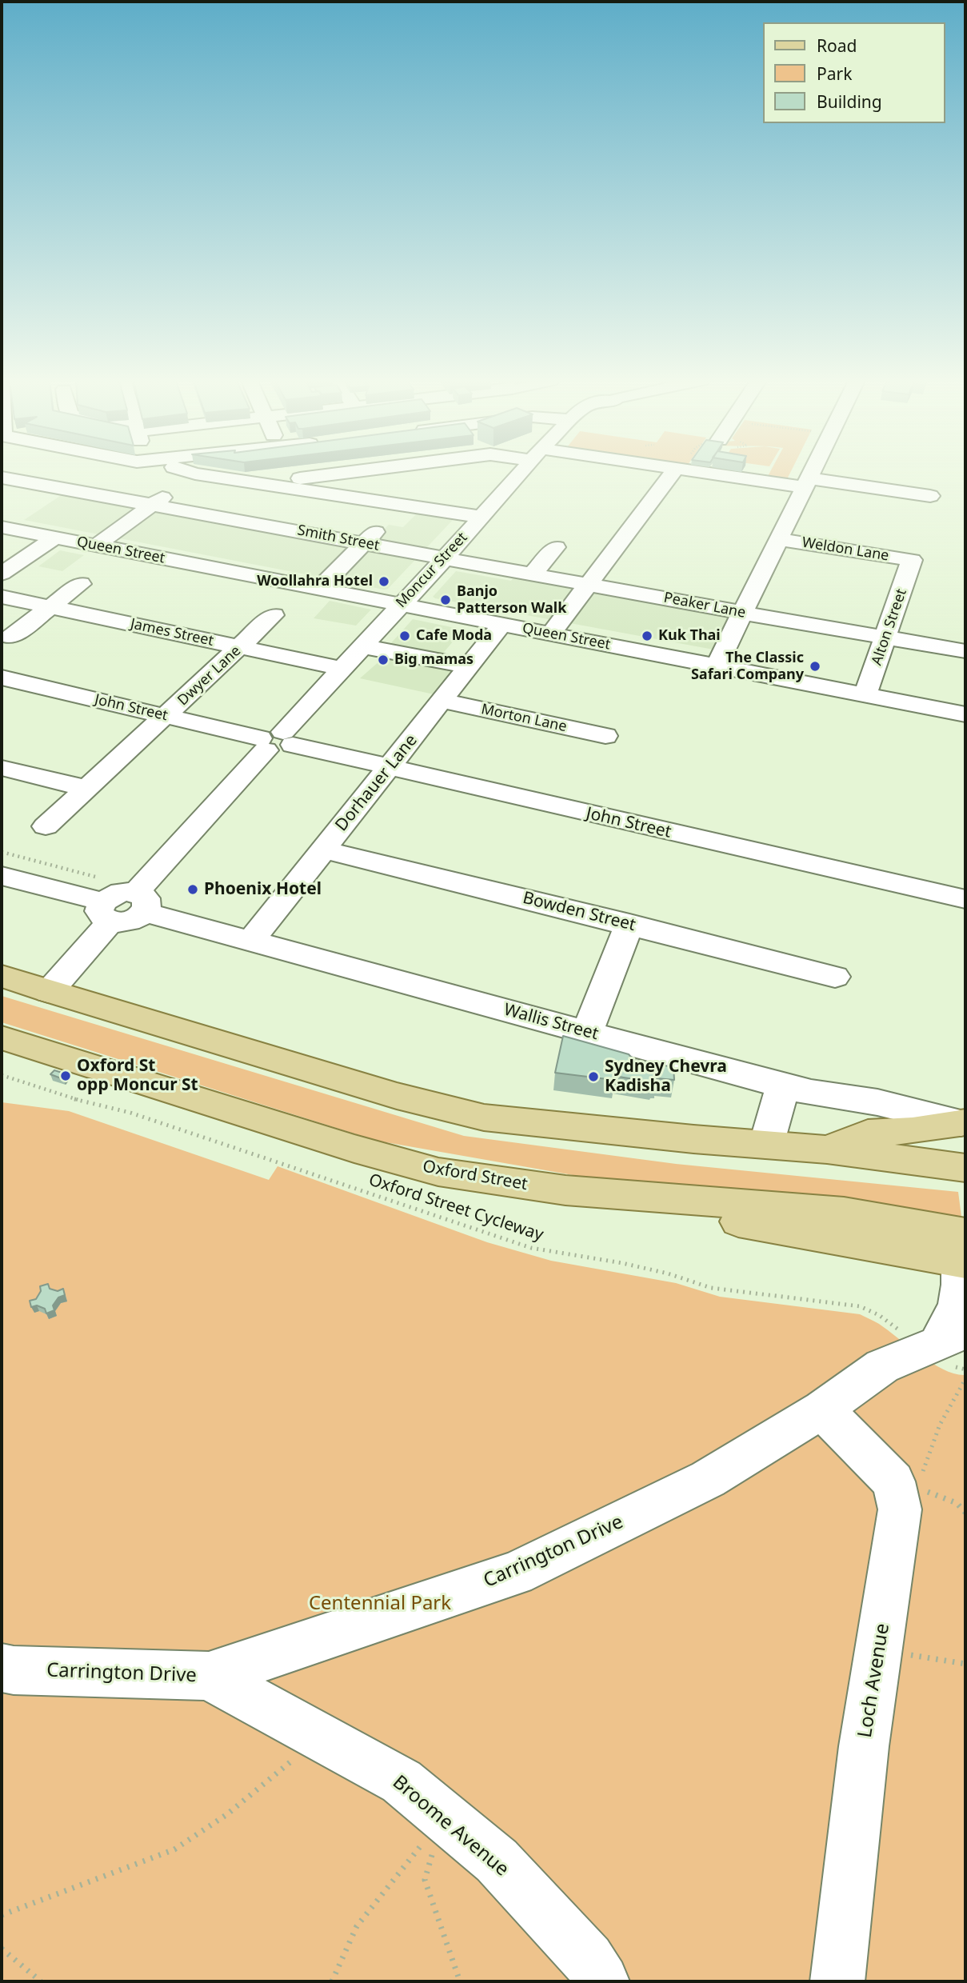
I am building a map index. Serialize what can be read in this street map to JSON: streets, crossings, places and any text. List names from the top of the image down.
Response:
{
  "streets": {
    "main road": ["Oxford Street"],
    "street": [
      "Smith Street",
      "Weldon Lane",
      "Queen Street",
      "Moncur Street",
      "Peaker Lane",
      "Alton Street",
      "James Street",
      "Dwyer Lane",
      "John Street",
      "Morton Lane",
      "Dorhauer Lane",
      "Bowden Street",
      "Wallis Street",
      "Carrington Drive",
      "Loch Avenue",
      "Broome Avenue"
    ],
    "path": ["Oxford Street Cycleway"]
  },
  "crossings": [
    ["Smith Street", "Moncur Street"],
    ["Smith Street", "Peaker Lane"],
    ["Weldon Lane", "Alton Street"],
    ["Queen Street", "Moncur Street"],
    ["Queen Street", "Alton Street"],
    ["Queen Street", "Dorhauer Lane"],
    ["Moncur Street", "Peaker Lane"],
    ["Moncur Street", "James Street"],
    ["Moncur Street", "John Street"],
    ["Moncur Street", "Wallis Street"],
    ["Peaker Lane", "Alton Street"],
    ["James Street", "Dwyer Lane"],
    ["Dwyer Lane", "John Street"],
    ["John Street", "Dorhauer Lane"],
    ["Morton Lane", "Dorhauer Lane"],
    ["Dorhauer Lane", "Bowden Street"],
    ["Dorhauer Lane", "Wallis Street"],
    ["Oxford Street Cycleway", "Carrington Drive"],
    ["Carrington Drive", "Loch Avenue"],
    ["Carrington Drive", "Broome Avenue"]
  ],
  "parks": ["Centennial Park"],
  "places": [
    "Woollahra Hotel",
    "Banjo Patterson Walk",
    "Cafe Moda",
    "Kuk Thai",
    "Big mamas",
    "The Classic Safari Company",
    "Phoenix Hotel",
    "Oxford St opp Moncur St",
    "Sydney Chevra Kadisha"
  ],
  "legend": ["Road", "Park", "Building"]
}
